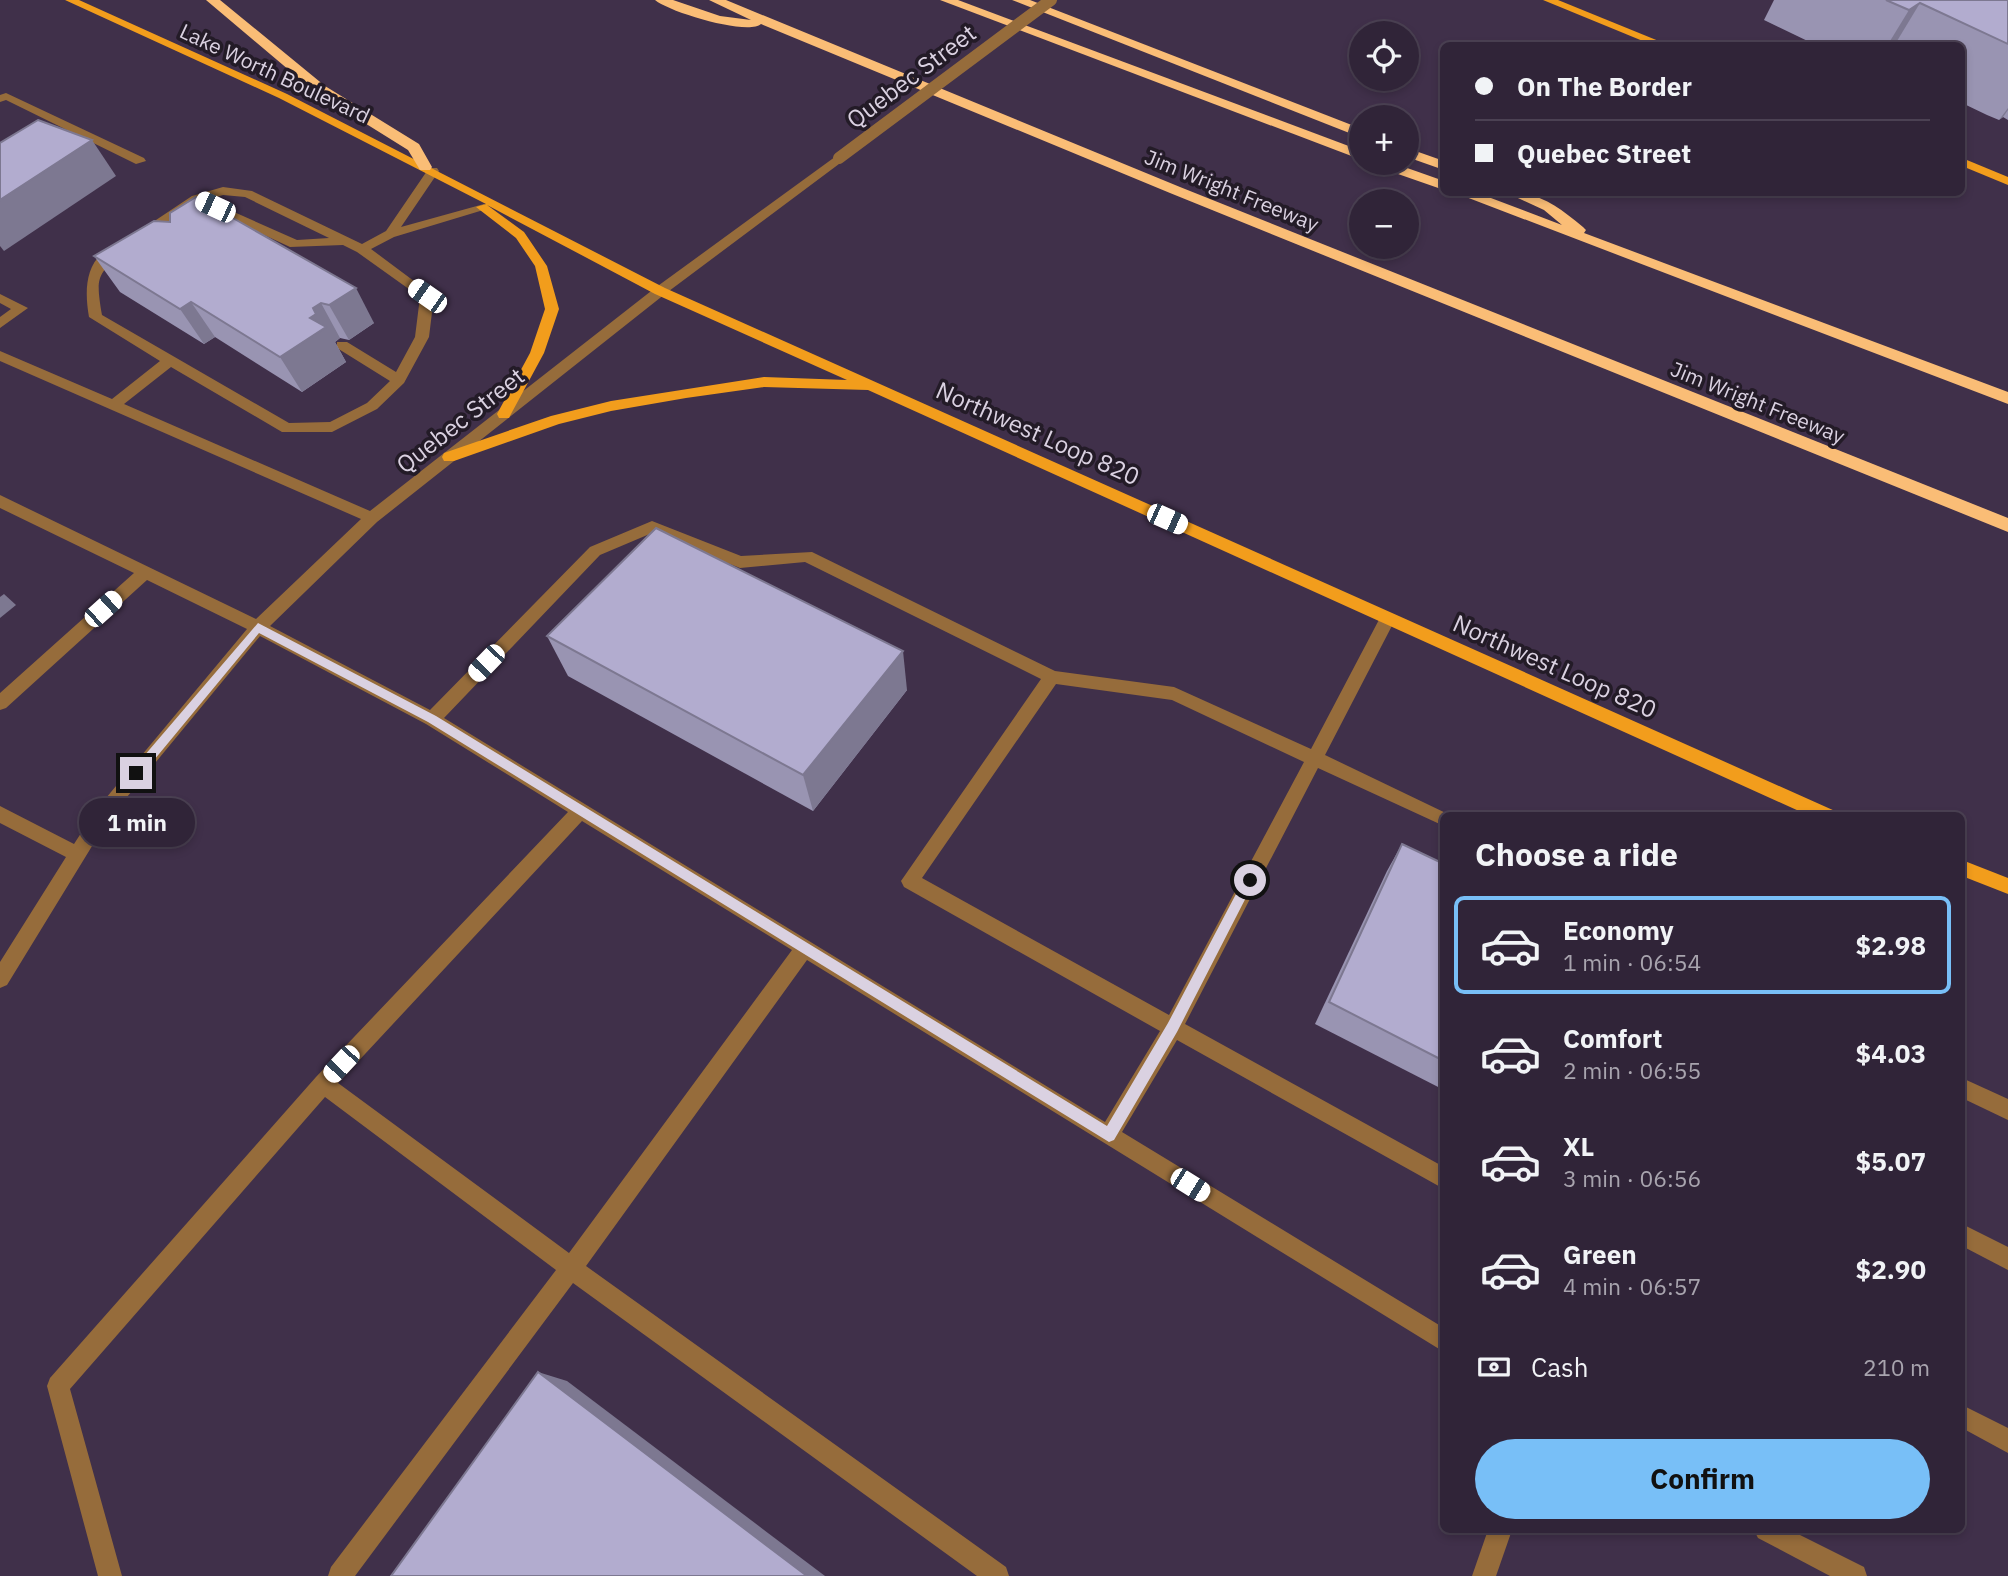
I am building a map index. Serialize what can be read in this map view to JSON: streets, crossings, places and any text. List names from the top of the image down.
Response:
{
  "streets": {
    "highway": ["Jim Wright Freeway"],
    "main road": ["Lake Worth Boulevard", "Northwest Loop 820"],
    "street": ["Quebec Street"]
  },
  "crossings": [
    ["Lake Worth Boulevard", "Northwest Loop 820"],
    ["Quebec Street", "Northwest Loop 820"]
  ],
  "page": {
    "map_buttons": ["+", "−"],
    "banner": ["On The Border", "Quebec Street"],
    "bubble": "1 min",
    "heading": "Choose a ride",
    "list": [
      {
        "name": "Economy",
        "note": "1 min · 06:54",
        "value": "$2.98"
      },
      {
        "name": "Comfort",
        "note": "2 min · 06:55",
        "value": "$4.03"
      },
      {
        "name": "XL",
        "note": "3 min · 06:56",
        "value": "$5.07"
      },
      {
        "name": "Green",
        "note": "4 min · 06:57",
        "value": "$2.90"
      }
    ],
    "pay": ["Cash", "210 m"],
    "buttons": "Confirm"
  }
}
